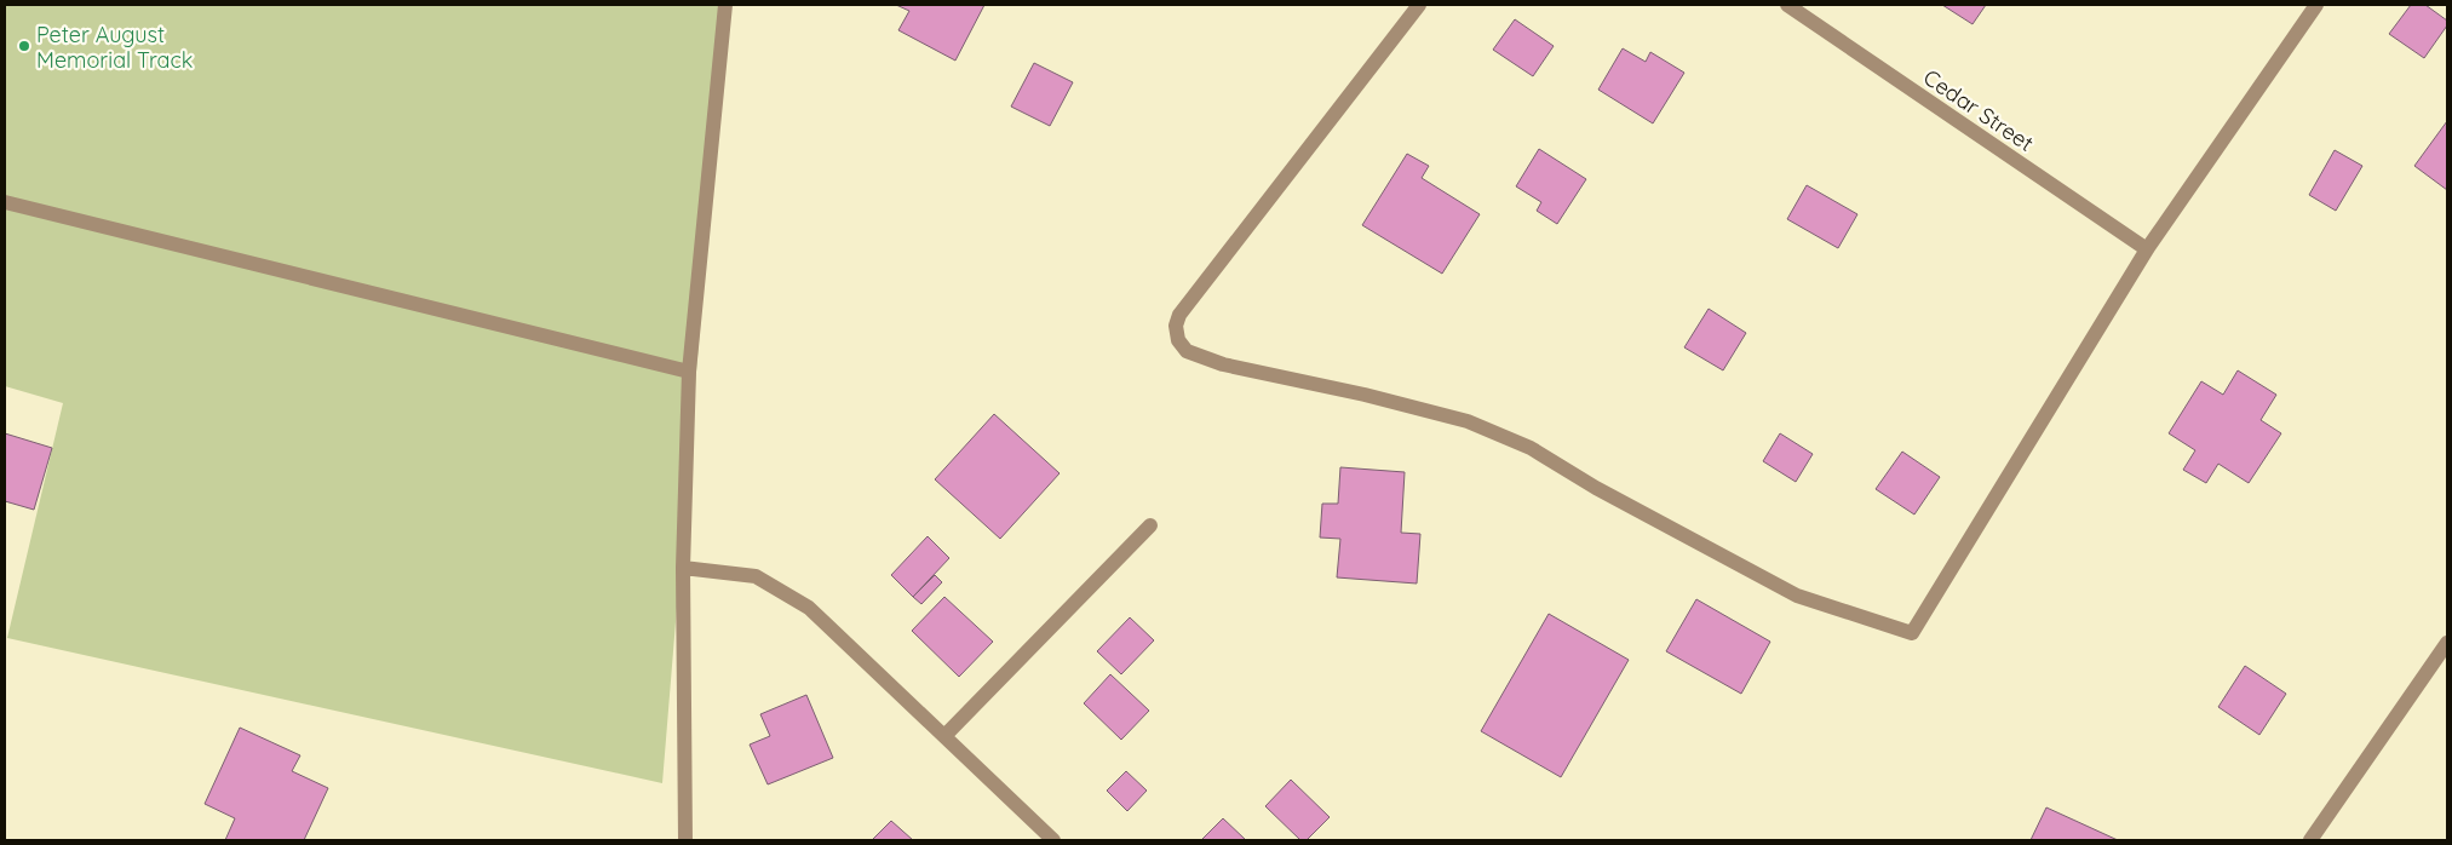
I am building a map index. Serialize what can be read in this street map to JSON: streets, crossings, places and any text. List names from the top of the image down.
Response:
{
  "streets": {
    "street": ["Cedar Street"]
  },
  "places": ["Peter August Memorial Track"]
}
